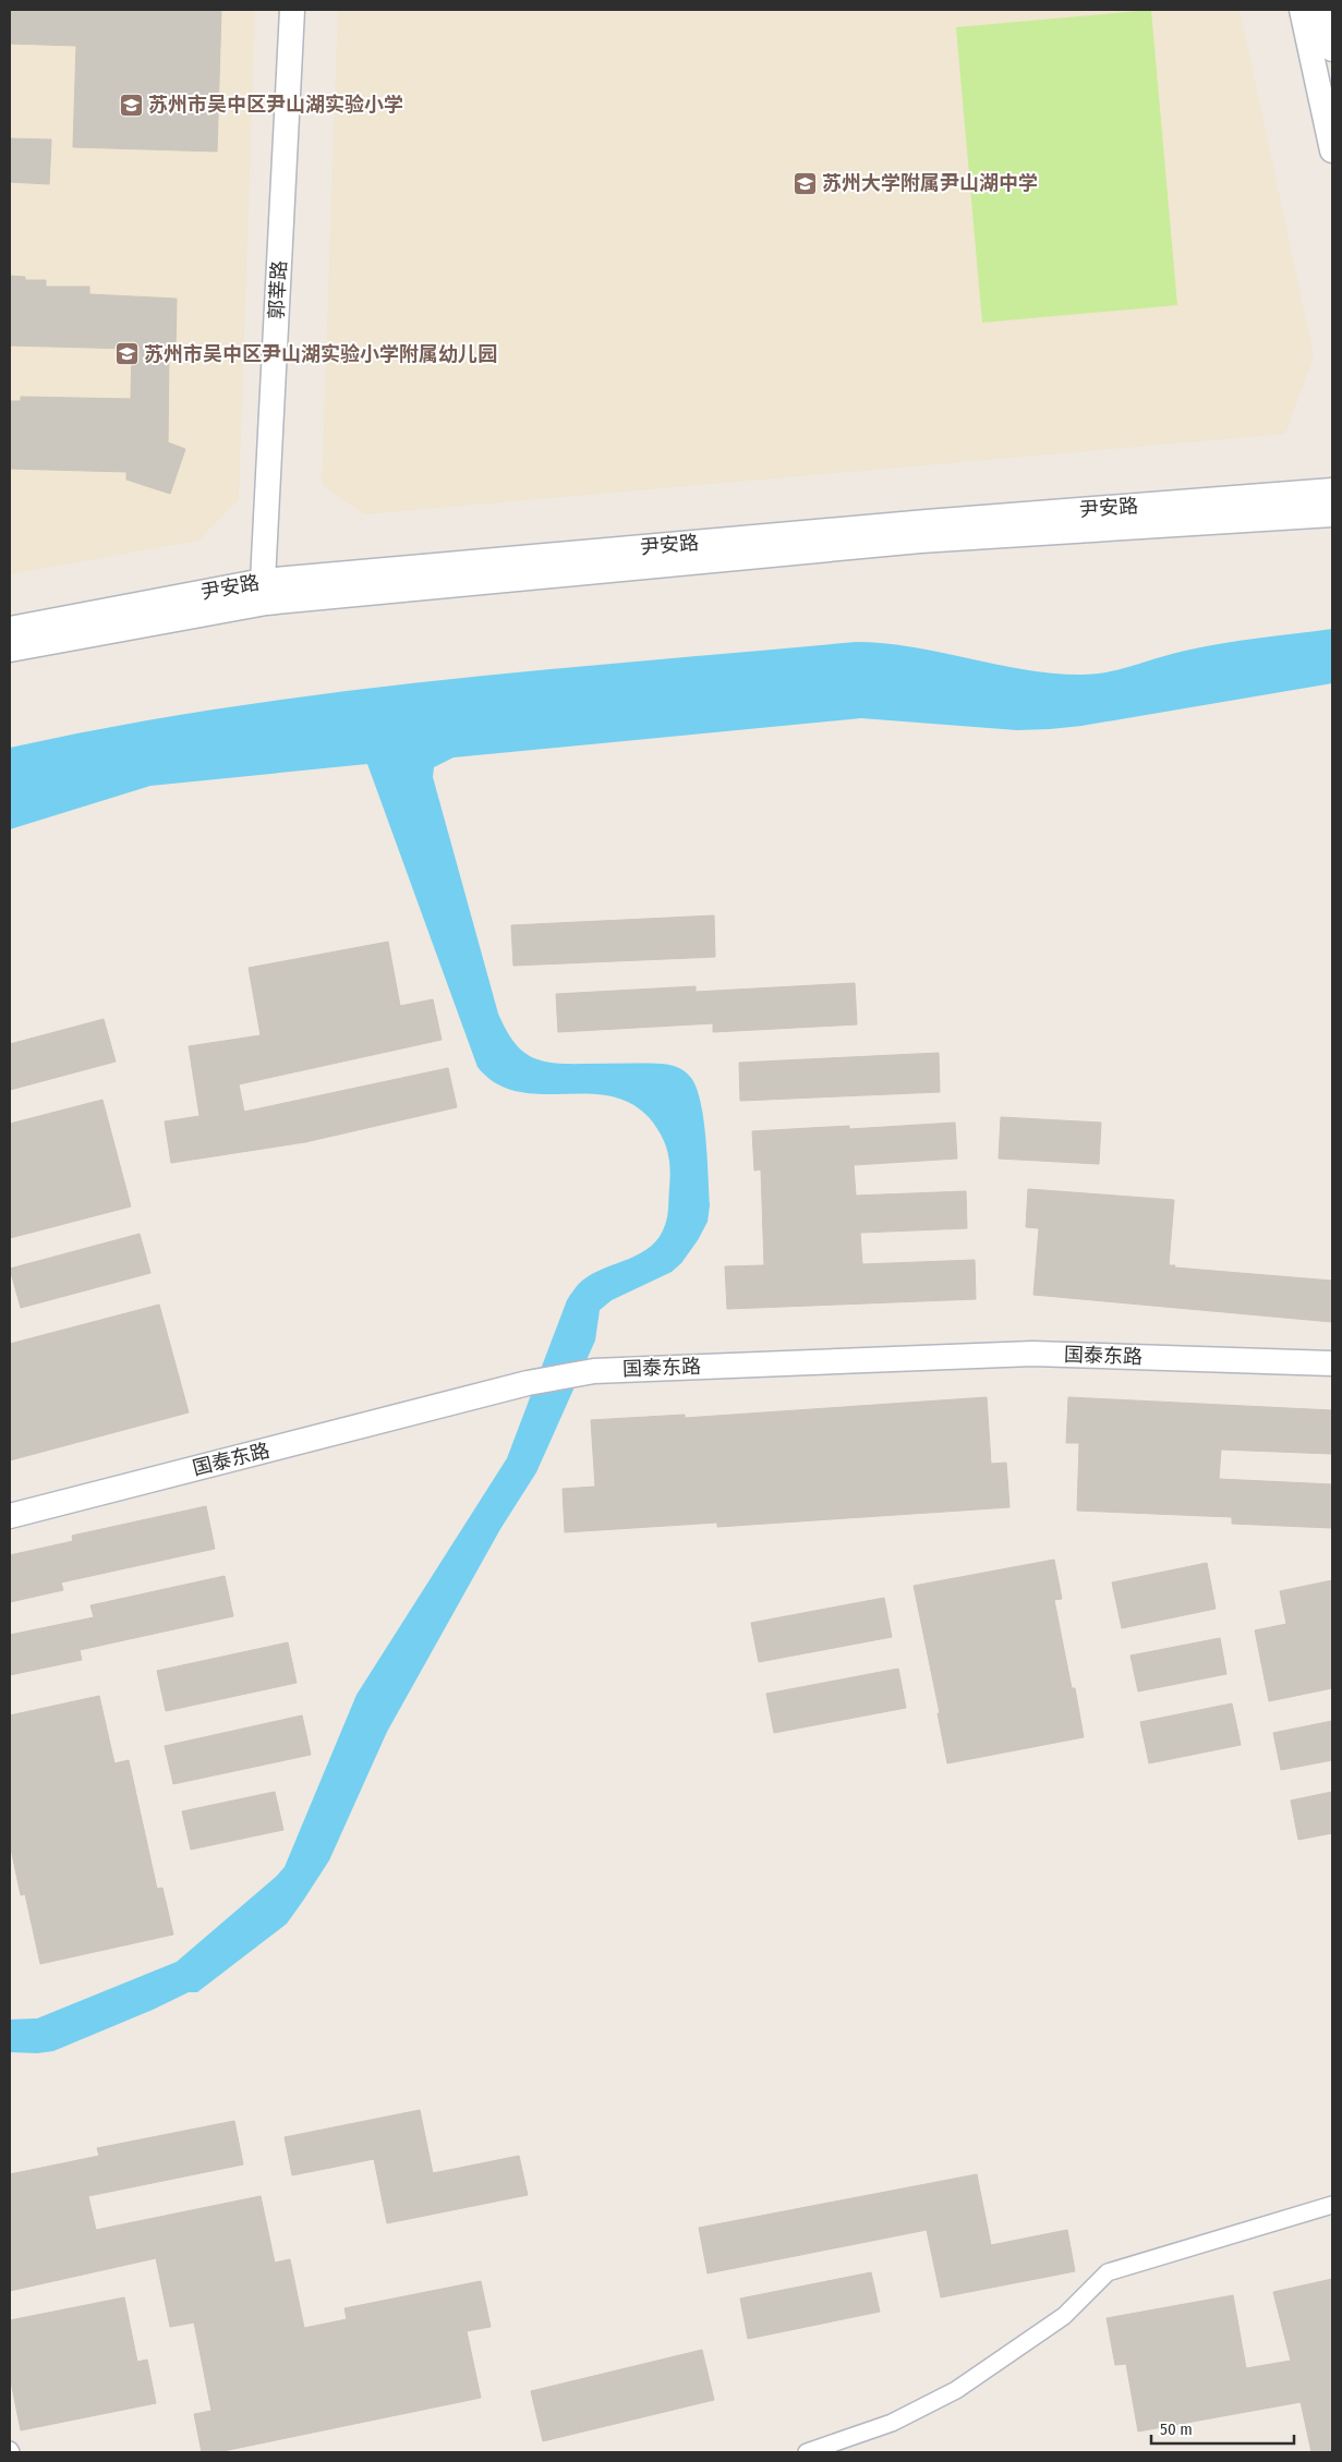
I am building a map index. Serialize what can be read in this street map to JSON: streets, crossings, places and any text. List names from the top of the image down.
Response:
{
  "streets": {
    "main road": ["郭莘路", "尹安路", "国泰东路"]
  },
  "crossings": [
    ["郭莘路", "尹安路"]
  ],
  "places": {
    "school or university": ["苏州市吴中区尹山湖实验小学", "苏州大学附属尹山湖中学", "苏州市吴中区尹山湖实验小学附属幼儿园"]
  },
  "scale_bar": "50 m"
}
